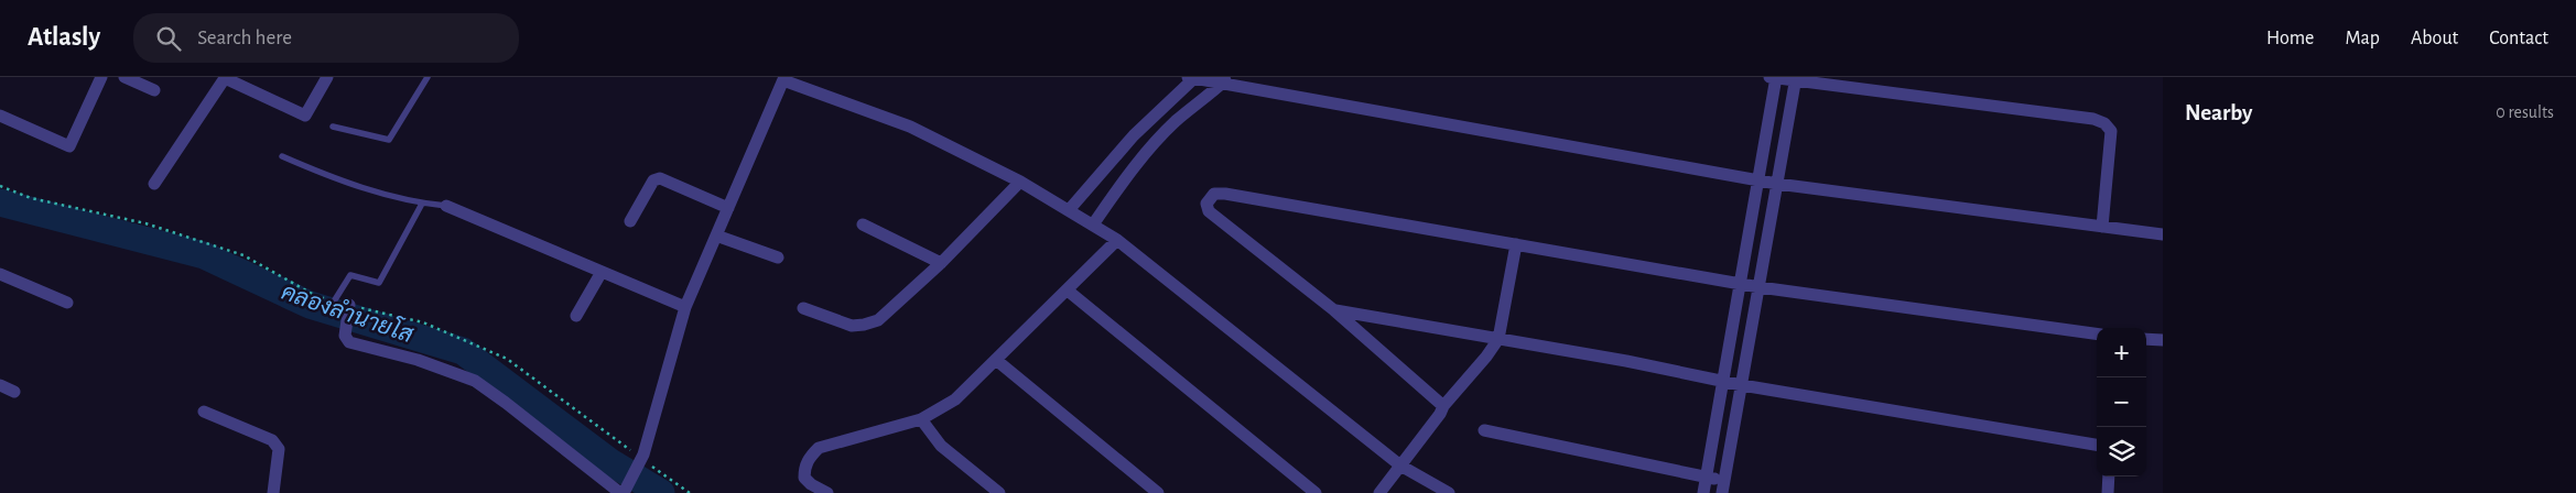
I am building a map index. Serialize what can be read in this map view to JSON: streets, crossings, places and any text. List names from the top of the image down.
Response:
{
  "water": ["คลองลำนายโส"],
  "page": {
    "header": "Atlasly",
    "search": "Search here",
    "nav": [
      "Home",
      "Map",
      "About",
      "Contact"
    ],
    "heading": ["Nearby", "0 results"],
    "map_buttons": ["+", "−"]
  }
}
